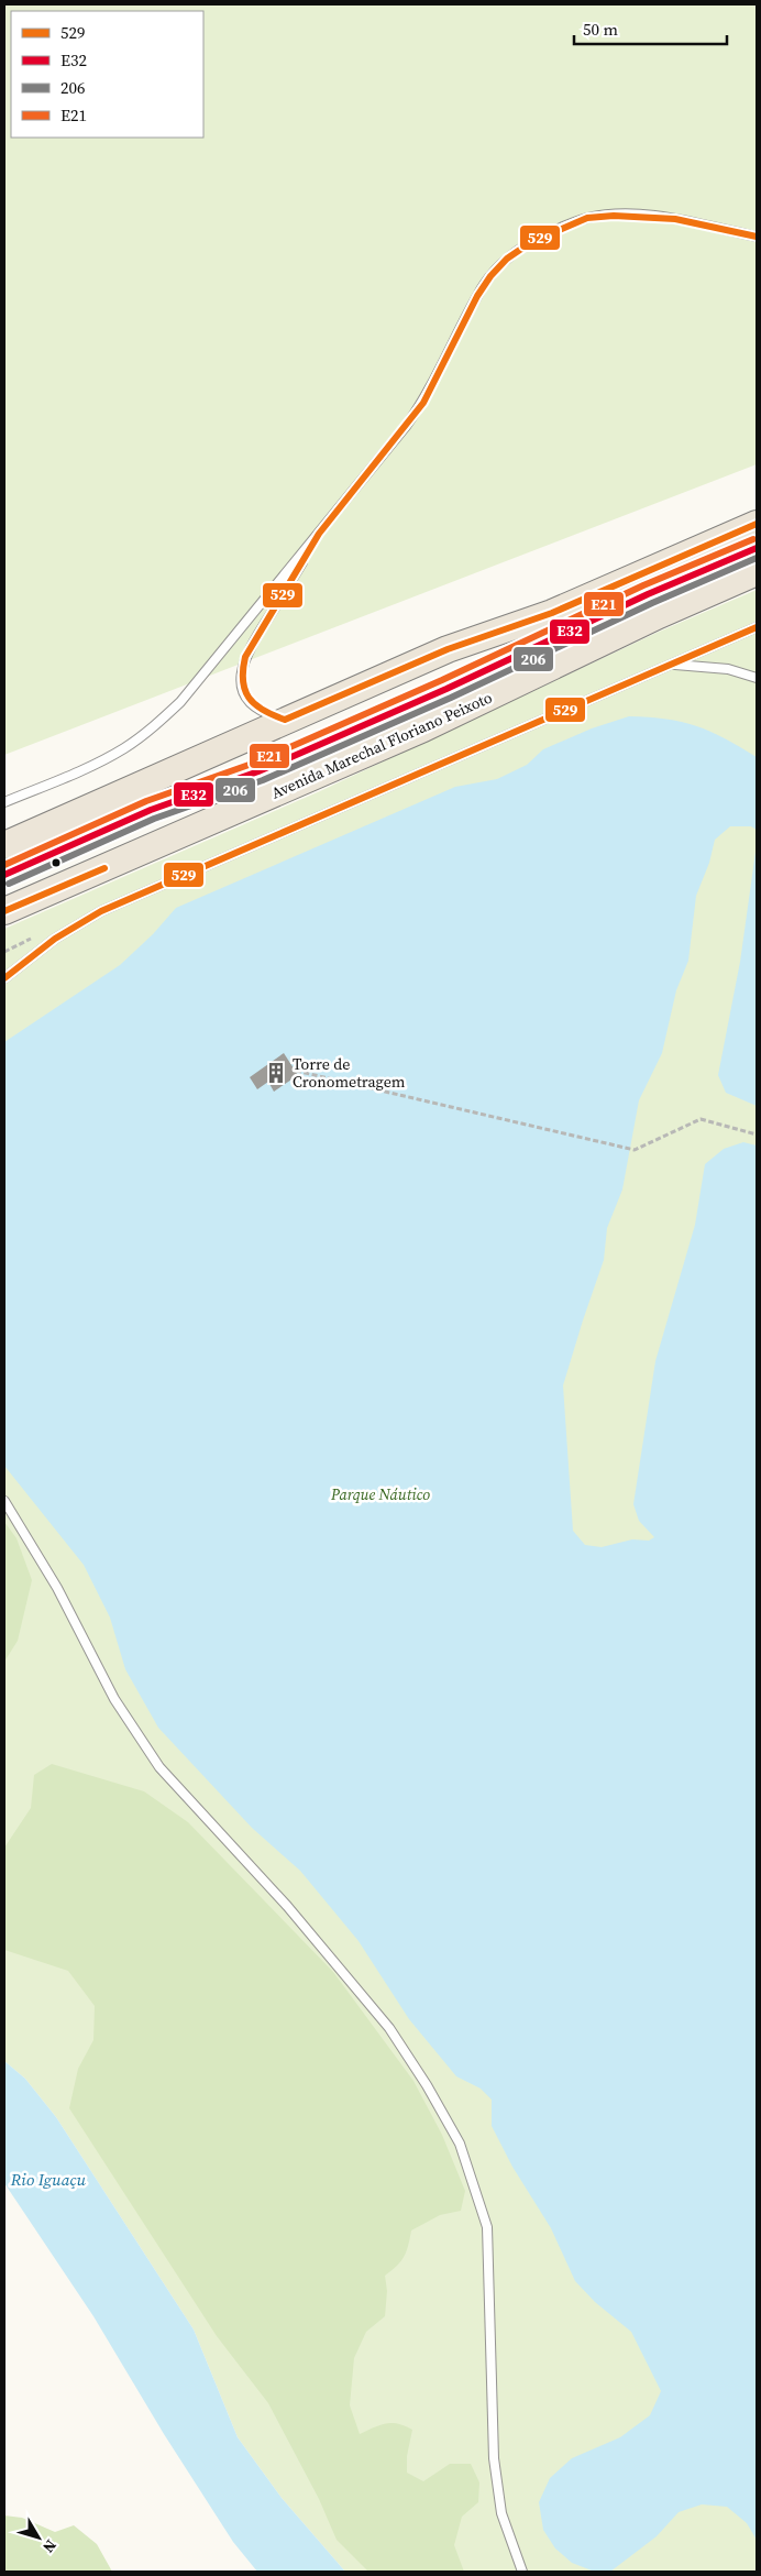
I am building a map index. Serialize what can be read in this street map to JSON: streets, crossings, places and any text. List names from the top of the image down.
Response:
{
  "streets": {
    "main road": ["Avenida Marechal Floriano Peixoto"]
  },
  "water": ["Rio Iguaçu"],
  "parks": ["Parque Náutico"],
  "places": {
    "building": ["Torre de Cronometragem"]
  },
  "lines": [
    "transit line 529",
    "transit line E21",
    "transit line E32",
    "transit line 206"
  ],
  "legend": [
    "529",
    "E32",
    "206",
    "E21"
  ],
  "scale_bar": "50 m",
  "north": "bottom right"
}
